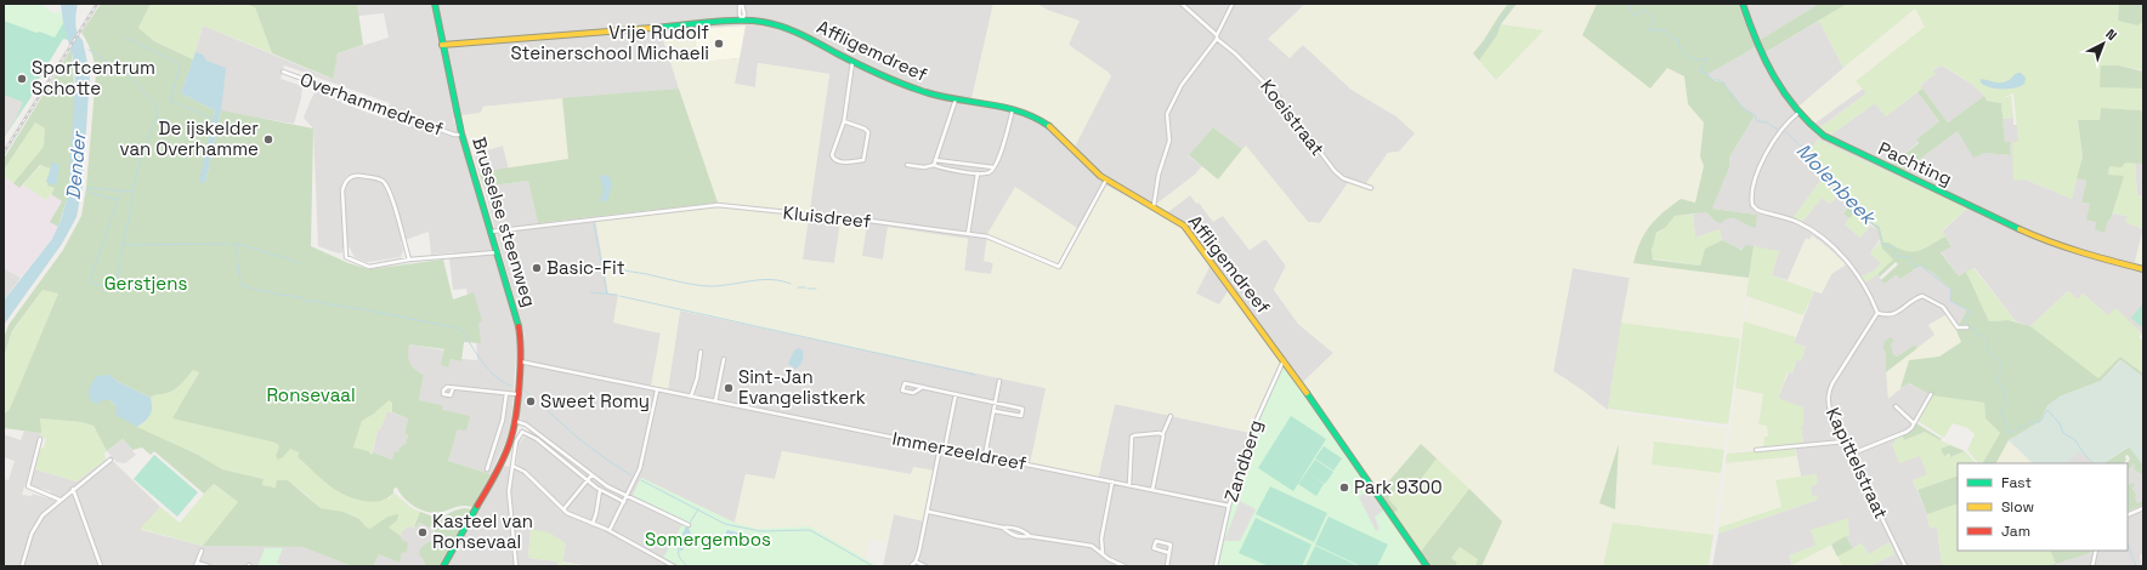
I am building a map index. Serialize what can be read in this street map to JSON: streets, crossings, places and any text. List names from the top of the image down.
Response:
{
  "streets": {
    "street": [
      "Affligemdreef",
      "Overhammedreef",
      "Koeistraat",
      "Pachting",
      "Kluisdreef",
      "Brusselse steenweg",
      "Immerzeeldreef",
      "Zandberg",
      "Kapittelstraat"
    ]
  },
  "crossings": [
    ["Affligemdreef", "Kluisdreef"],
    ["Affligemdreef", "Brusselse steenweg"],
    ["Affligemdreef", "Zandberg"],
    ["Overhammedreef", "Brusselse steenweg"],
    ["Kluisdreef", "Brusselse steenweg"],
    ["Brusselse steenweg", "Immerzeeldreef"],
    ["Immerzeeldreef", "Zandberg"]
  ],
  "water": ["Dender", "Molenbeek"],
  "parks": ["Gerstjens", "Ronsevaal", "Somergembos"],
  "places": [
    "Vrije Rudolf Steinerschool Michaeli",
    "Sportcentrum Schotte",
    "De ijskelder van Overhamme",
    "Basic-Fit",
    "Sint-Jan Evangelistkerk",
    "Sweet Romy",
    "Park 9300",
    "Kasteel van Ronsevaal"
  ],
  "legend": ["Fast", "Slow", "Jam"],
  "north": "top right"
}
